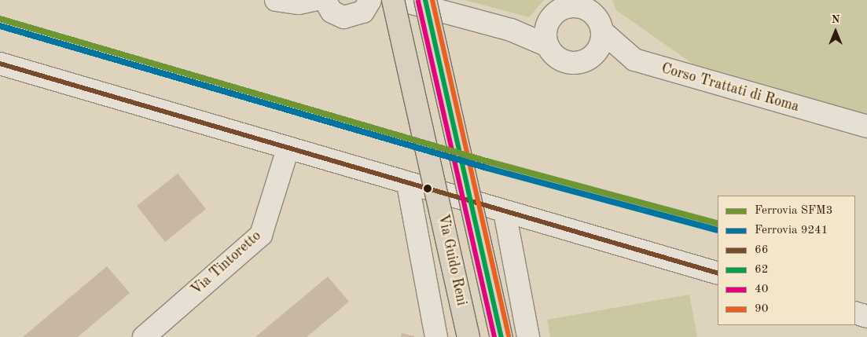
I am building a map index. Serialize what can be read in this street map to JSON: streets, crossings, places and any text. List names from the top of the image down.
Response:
{
  "streets": {
    "main road": ["Via Guido Reni"],
    "street": ["Corso Trattati di Roma", "Via Tintoretto"]
  },
  "lines": [
    "transit line 62",
    "transit line 90",
    "transit line 40",
    "rail line SFM3",
    "rail line 9241",
    "transit line 66"
  ],
  "legend": [
    "Ferrovia SFM3",
    "Ferrovia 9241",
    "66",
    "62",
    "40",
    "90"
  ],
  "north": "top"
}
